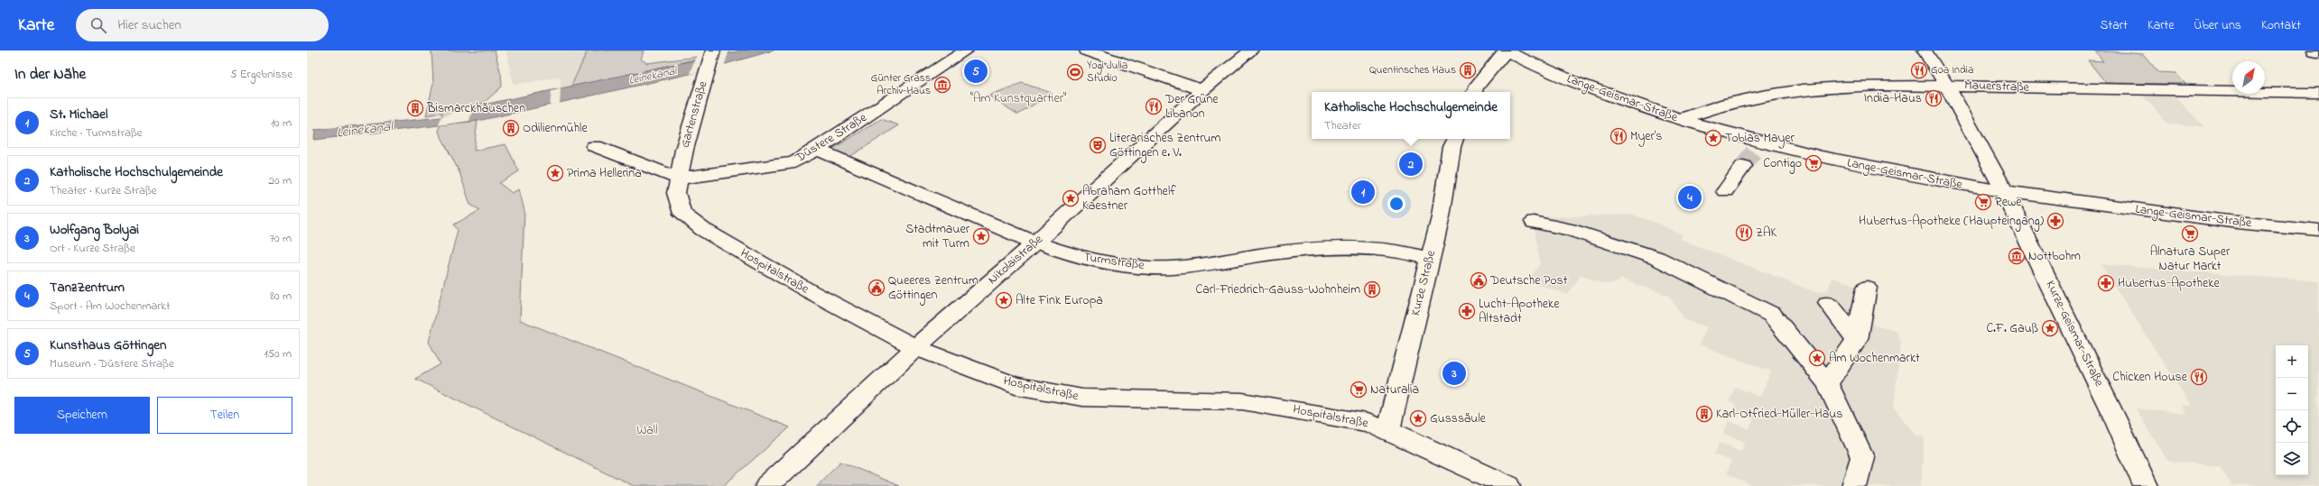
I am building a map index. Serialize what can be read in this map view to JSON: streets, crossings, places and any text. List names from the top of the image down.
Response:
{
  "streets": {
    "street": [
      "Mauerstraße",
      "Lange-Geismar-Straße",
      "Gartenstraße",
      "Düstere Straße",
      "Nikolaistraße",
      "Turmstraße",
      "Hospitalstraße",
      "Kurze Straße",
      "Kurze-Geismar-Straße"
    ]
  },
  "crossings": [
    ["Mauerstraße", "Lange-Geismar-Straße"],
    ["Mauerstraße", "Kurze-Geismar-Straße"],
    ["Lange-Geismar-Straße", "Kurze-Geismar-Straße"],
    ["Gartenstraße", "Düstere Straße"],
    ["Gartenstraße", "Hospitalstraße"],
    ["Düstere Straße", "Turmstraße"],
    ["Düstere Straße", "Hospitalstraße"],
    ["Nikolaistraße", "Turmstraße"],
    ["Nikolaistraße", "Hospitalstraße"],
    ["Turmstraße", "Kurze Straße"],
    ["Hospitalstraße", "Kurze Straße"]
  ],
  "water": ["Leinekanal"],
  "parks": ["\"Am Kunstquartier\"", "Wall"],
  "places": {
    "building": [
      "Quentinsches Haus",
      "Bismarckhäuschen",
      "Odilienmühle",
      "Carl-Friedrich-Gauss-Wohnheim",
      "Karl-Otfried-Müller-Haus"
    ],
    "restaurant": [
      "Goa India",
      "India-Haus",
      "Der Grüne Libanon",
      "Myer's",
      "ZAK",
      "Chicken House"
    ],
    "sports": ["Yogi Julia Studio"],
    "museum": ["Günter Grass Archiv-Haus", "Nottbohm"],
    "place": [
      "Tobias Mayer",
      "Prima Hellerina",
      "Abraham Gotthelf Kaestner",
      "Stadtmauer mit Turm",
      "Alte Fink Europa",
      "C.F. Gauß",
      "Am Wochenmarkt",
      "Gusssäule"
    ],
    "theatre": ["Literarisches Zentrum Göttingen e. V."],
    "supermarket": [
      "Contigo",
      "Rewe",
      "Alnatura Super Natur Markt",
      "Naturalia"
    ],
    "pharmacy": ["Hubertus-Apotheke (Haupteingang)", "Hubertus-Apotheke", "Lucht-Apotheke Altstadt"],
    "public building": ["Deutsche Post", "Queeres Zentrum Göttingen"]
  },
  "north": "top right",
  "page": {
    "header": "Karte",
    "search": "Hier suchen",
    "nav": [
      "Start",
      "Karte",
      "Über uns",
      "Kontakt"
    ],
    "heading": ["In der Nähe", "5 Ergebnisse"],
    "pins": [
      "5",
      "2",
      "1",
      "4",
      "3"
    ],
    "popup": ["Katholische Hochschulgemeinde", "Theater"],
    "list": [
      {
        "mark": "1",
        "name": "St. Michael",
        "note": "Kirche · Turmstraße",
        "value": "10 m"
      },
      {
        "mark": "2",
        "name": "Katholische Hochschulgemeinde",
        "note": "Theater · Kurze Straße",
        "value": "20 m"
      },
      {
        "mark": "3",
        "name": "Wolfgang Bolyai",
        "note": "Ort · Kurze Straße",
        "value": "70 m"
      },
      {
        "mark": "4",
        "name": "TanzZentrum",
        "note": "Sport · Am Wochenmarkt",
        "value": "80 m"
      },
      {
        "mark": "5",
        "name": "Kunsthaus Göttingen",
        "note": "Museum · Düstere Straße",
        "value": "150 m"
      }
    ],
    "map_buttons": ["+", "−"],
    "buttons": ["Speichern", "Teilen"]
  }
}
